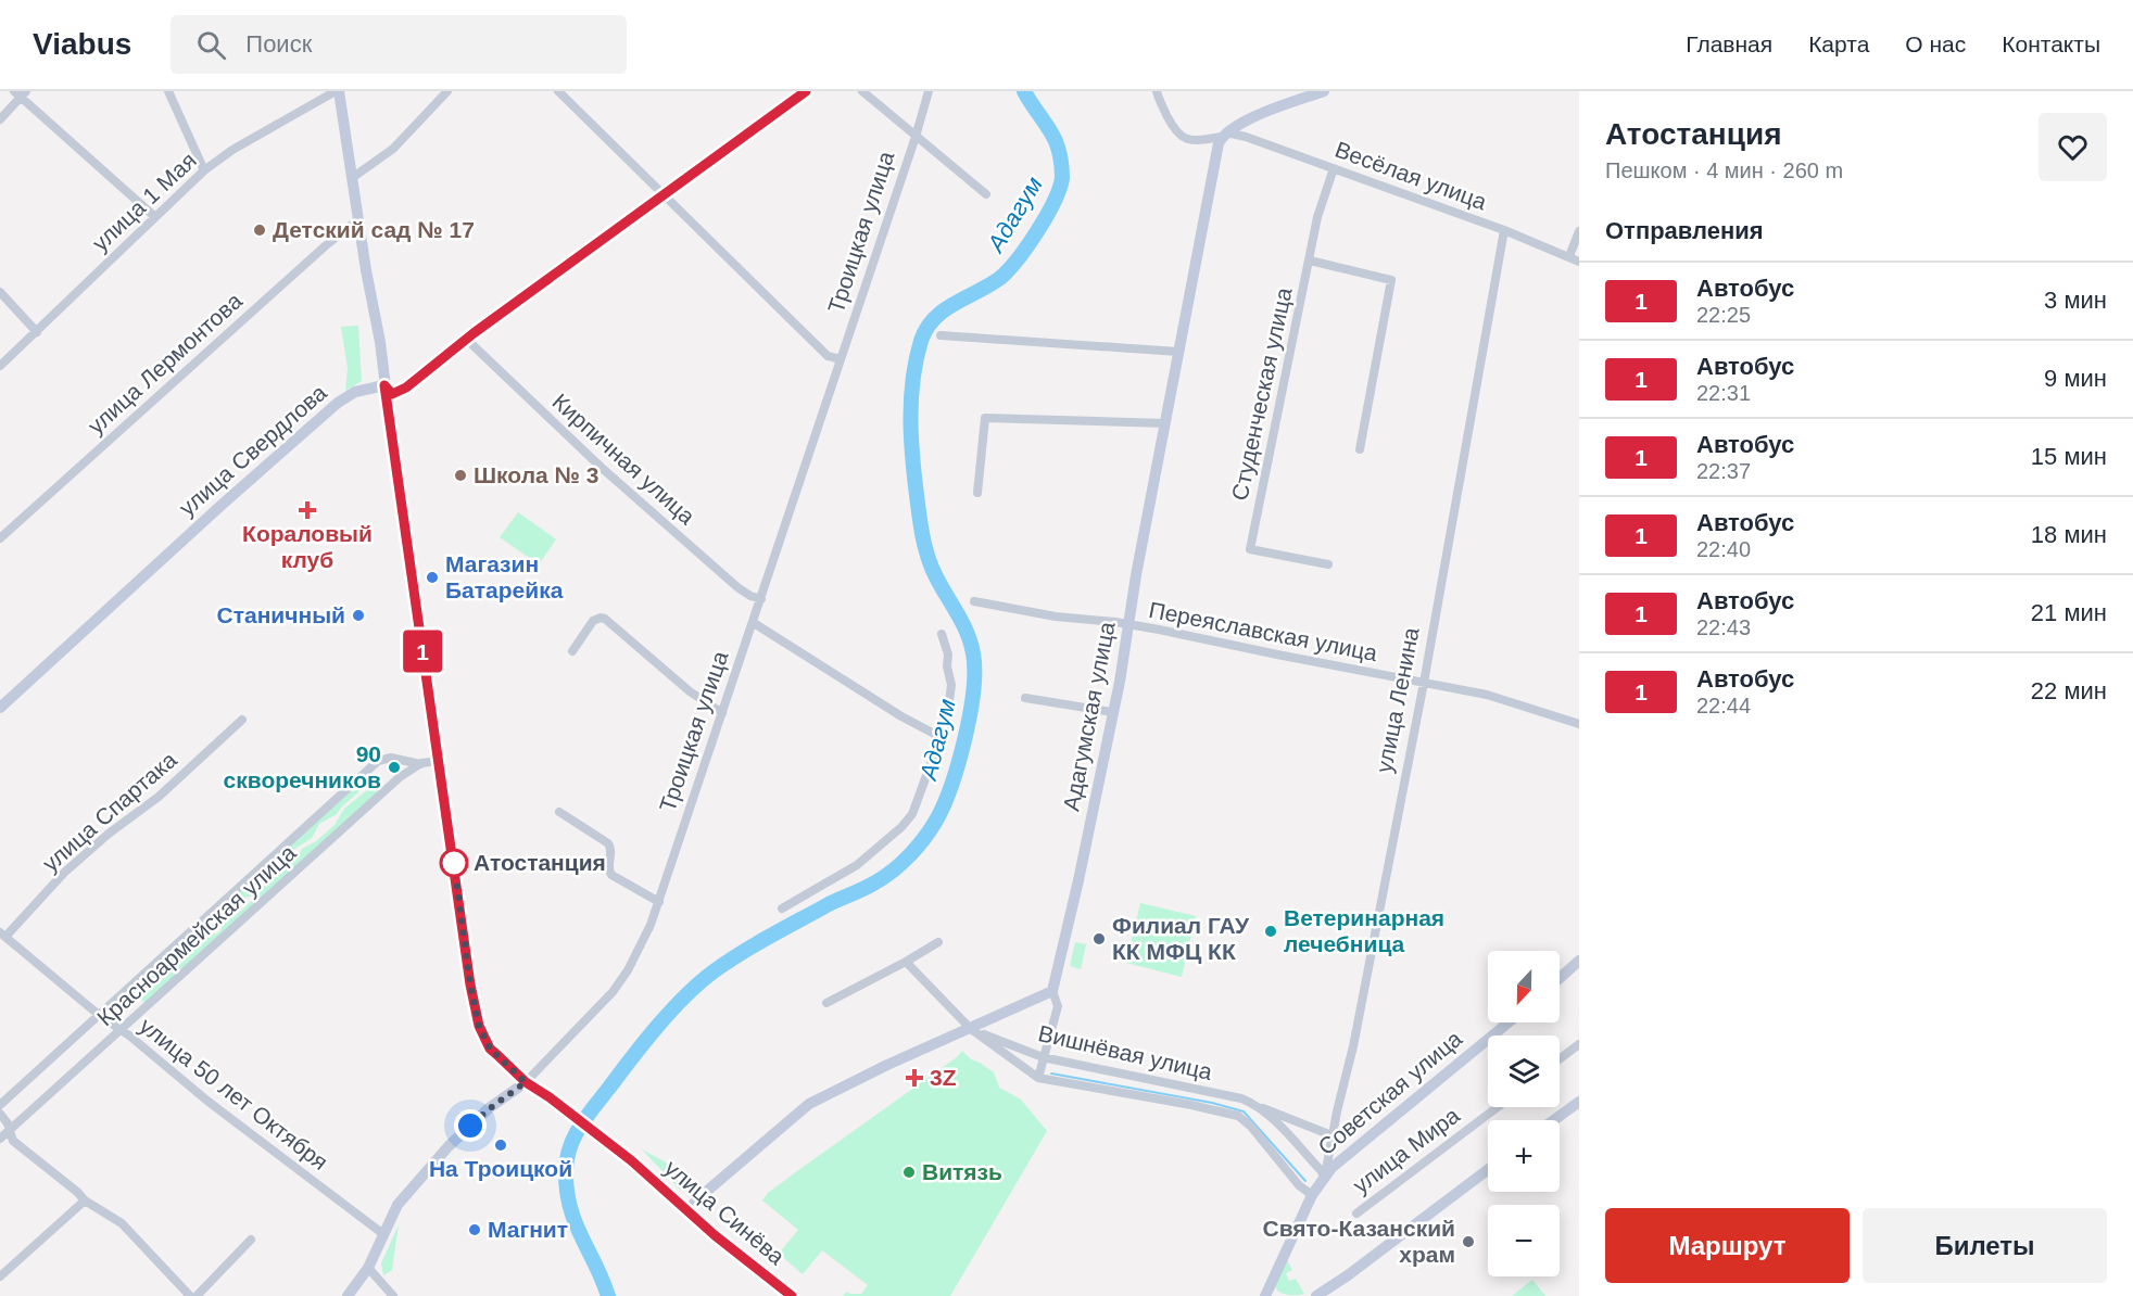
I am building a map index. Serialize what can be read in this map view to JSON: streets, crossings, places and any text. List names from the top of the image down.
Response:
{
  "streets": {
    "main road": [
      "Троицкая улица",
      "улица Свердлова",
      "улица Ленина",
      "Адагумская улица",
      "Советская улица",
      "улица Синёва"
    ],
    "street": [
      "Весёлая улица",
      "улица 1 Мая",
      "улица Лермонтова",
      "Студенческая улица",
      "Кирпичная улица",
      "Переяславская улица",
      "улица Спартака",
      "Красноармейская улица",
      "Вишнёвая улица",
      "улица 50 лет Октября",
      "улица Мира"
    ]
  },
  "crossings": [
    ["Весёлая улица", "Студенческая улица"],
    ["Весёлая улица", "улица Ленина"],
    ["Весёлая улица", "Адагумская улица"],
    ["улица 1 Мая", "улица Синёва"],
    ["Троицкая улица", "Кирпичная улица"],
    ["Троицкая улица", "улица 50 лет Октября"],
    ["Троицкая улица", "улица Синёва"],
    ["улица Лермонтова", "улица Синёва"],
    ["улица Свердлова", "Кирпичная улица"],
    ["улица Свердлова", "улица Синёва"],
    ["Переяславская улица", "улица Ленина"],
    ["Переяславская улица", "Адагумская улица"],
    ["улица Ленина", "Вишнёвая улица"],
    ["улица Ленина", "Советская улица"],
    ["улица Спартака", "улица 50 лет Октября"],
    ["Красноармейская улица", "улица 50 лет Октября"],
    ["Красноармейская улица", "улица Синёва"],
    ["Вишнёвая улица", "Советская улица"]
  ],
  "water": ["Адагум"],
  "places": {
    "other": [
      "Детский сад № 17",
      "Школа № 3",
      "Магазин Батарейка",
      "Станичный",
      "90 скворечников",
      "Атостанция",
      "Ветеринарная лечебница",
      "Филиал ГАУ КК МФЦ КК",
      "На Троицкой",
      "Витязь",
      "Магнит",
      "Свято-Казанский храм"
    ],
    "health": ["Кораловый клуб", "3Z"]
  },
  "lines": ["bus line 1"],
  "north": "bottom",
  "page": {
    "header": "Viabus",
    "search": "Поиск",
    "nav": [
      "Главная",
      "Карта",
      "О нас",
      "Контакты"
    ],
    "on_map": "1",
    "heading": [
      ["Атостанция", "Пешком · 4 мин · 260 m"],
      "Отправления"
    ],
    "list": [
      {
        "mark": "1",
        "name": "Автобус",
        "note": "22:25",
        "value": "3 мин"
      },
      {
        "mark": "1",
        "name": "Автобус",
        "note": "22:31",
        "value": "9 мин"
      },
      {
        "mark": "1",
        "name": "Автобус",
        "note": "22:37",
        "value": "15 мин"
      },
      {
        "mark": "1",
        "name": "Автобус",
        "note": "22:40",
        "value": "18 мин"
      },
      {
        "mark": "1",
        "name": "Автобус",
        "note": "22:43",
        "value": "21 мин"
      },
      {
        "mark": "1",
        "name": "Автобус",
        "note": "22:44",
        "value": "22 мин"
      }
    ],
    "map_buttons": ["+", "−"],
    "buttons": ["Маршрут", "Билеты"]
  }
}
